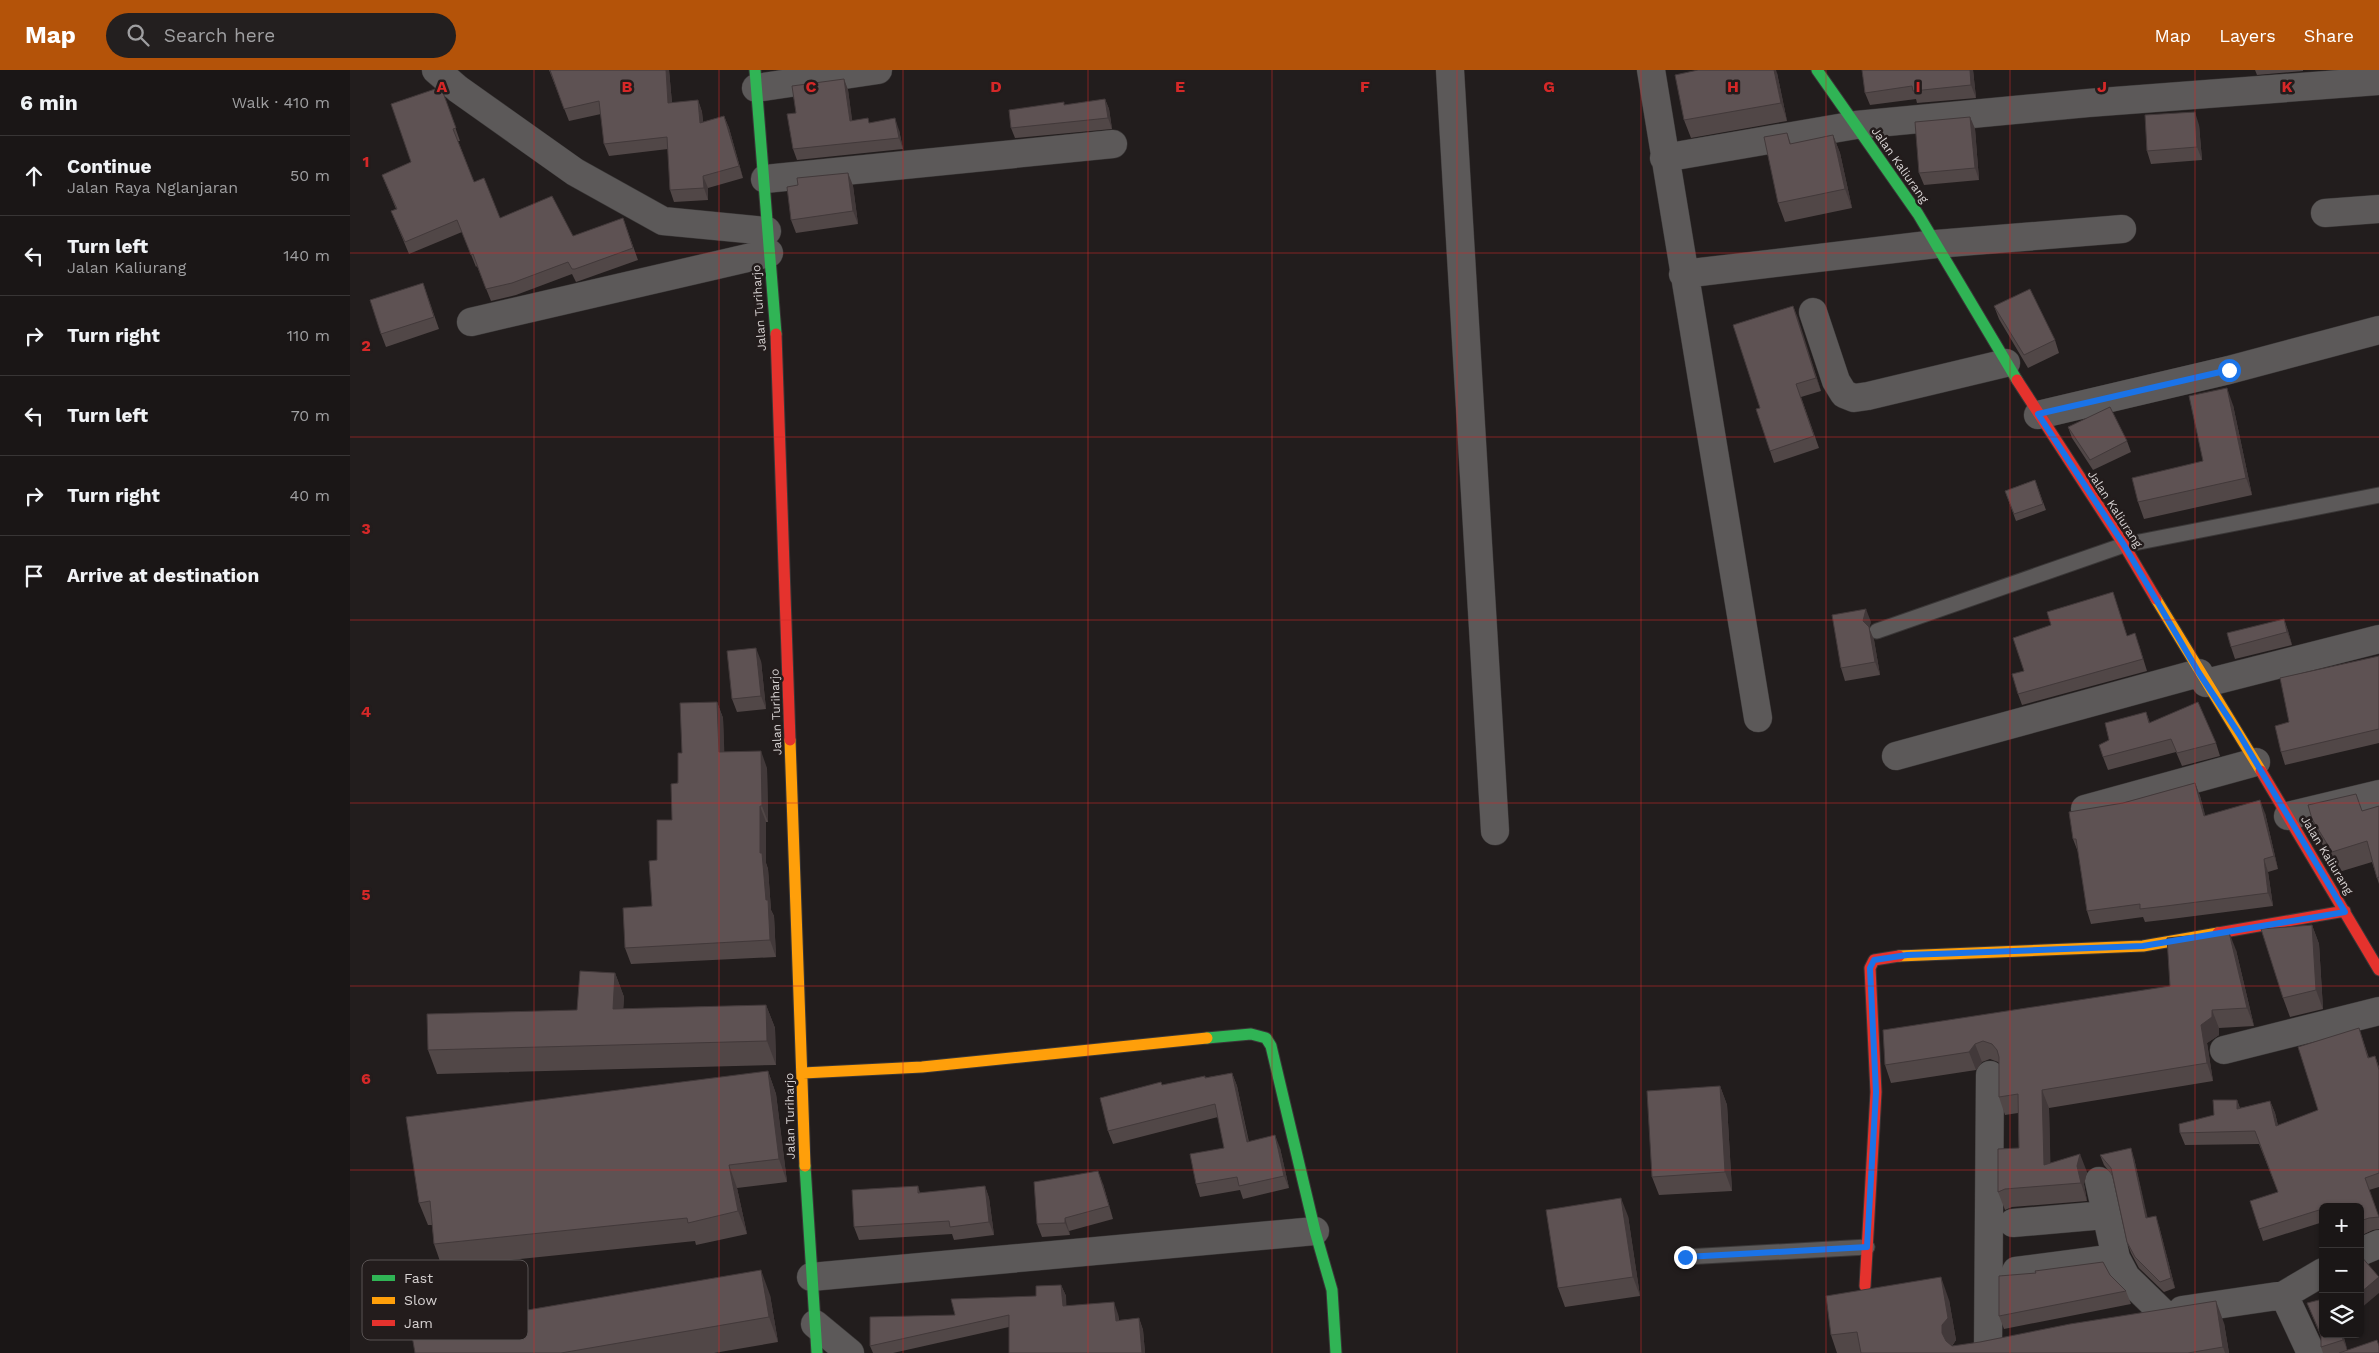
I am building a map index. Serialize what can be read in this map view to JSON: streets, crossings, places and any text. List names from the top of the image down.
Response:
{
  "streets": {
    "street": ["Jalan Kaliurang", "Jalan Turiharjo"]
  },
  "legend": ["Fast", "Slow", "Jam"],
  "page": {
    "header": "Map",
    "search": "Search here",
    "nav": ["Map", "Layers", "Share"],
    "heading": ["6 min", "Walk · 410 m"],
    "list": [
      ["Continue", "Jalan Raya Nglanjaran", "50 m"],
      ["Turn left", "Jalan Kaliurang", "140 m"],
      ["Turn right", "110 m"],
      ["Turn left", "70 m"],
      ["Turn right", "40 m"],
      "Arrive at destination"
    ],
    "map_buttons": ["+", "−"]
  },
  "grid": {
    "columns": [
      "A",
      "B",
      "C",
      "D",
      "E",
      "F",
      "G",
      "H",
      "I",
      "J",
      "K"
    ],
    "rows": [
      "1",
      "2",
      "3",
      "4",
      "5",
      "6"
    ]
  }
}
